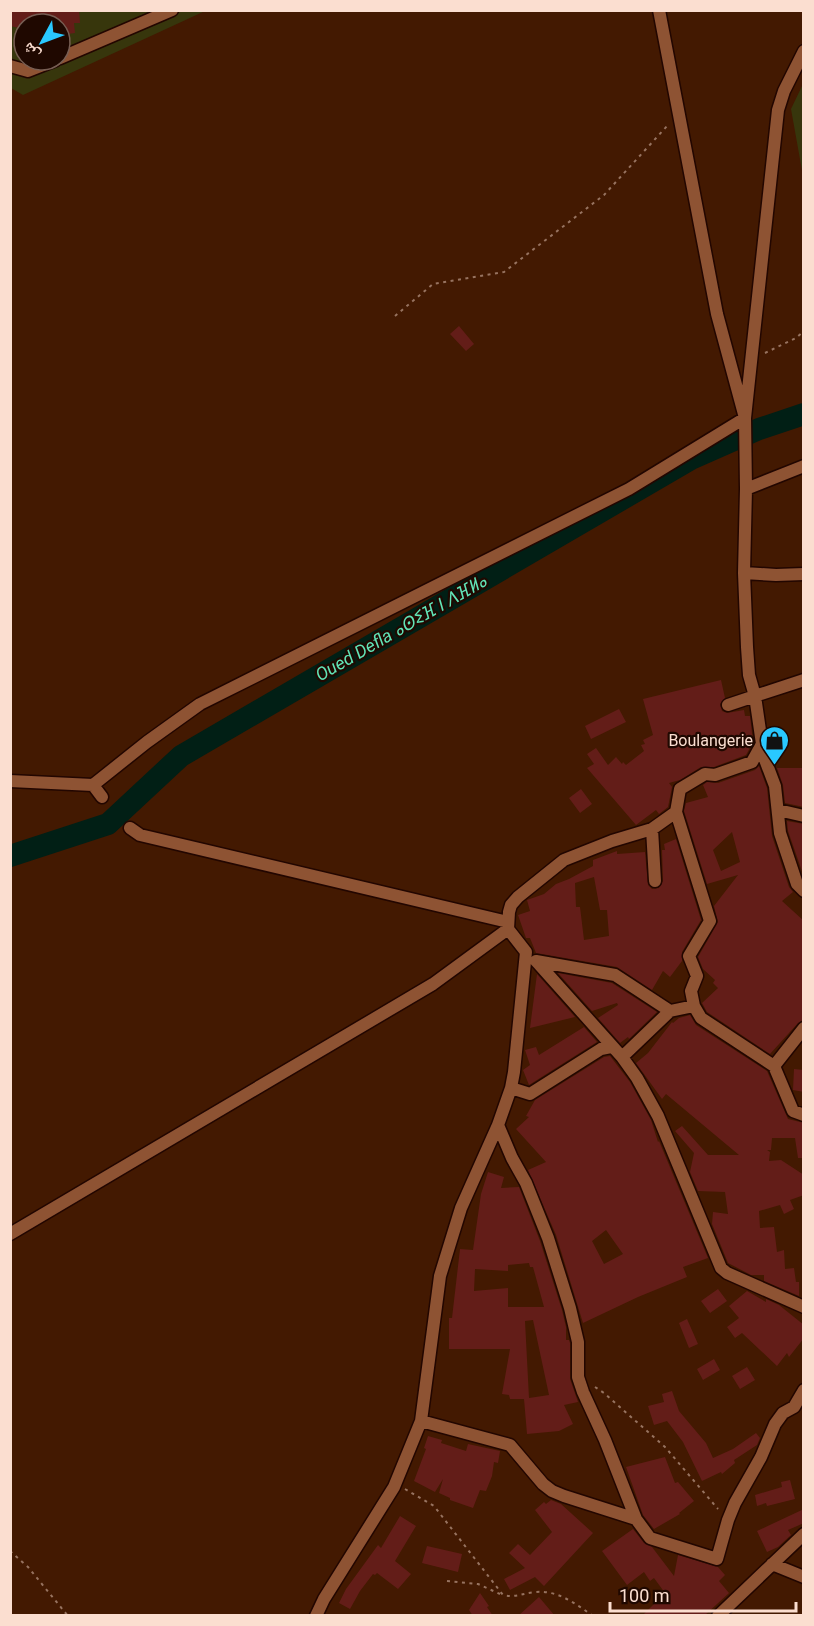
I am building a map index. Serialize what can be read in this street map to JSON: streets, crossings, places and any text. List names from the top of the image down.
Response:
{
  "water": ["Oued Defla ⴰⵙⵉⴼ ⵏ ⴷⴼⵍⴰ"],
  "places": {
    "shop": ["Boulangerie"]
  },
  "scale_bar": "100 m",
  "north": "bottom left"
}
